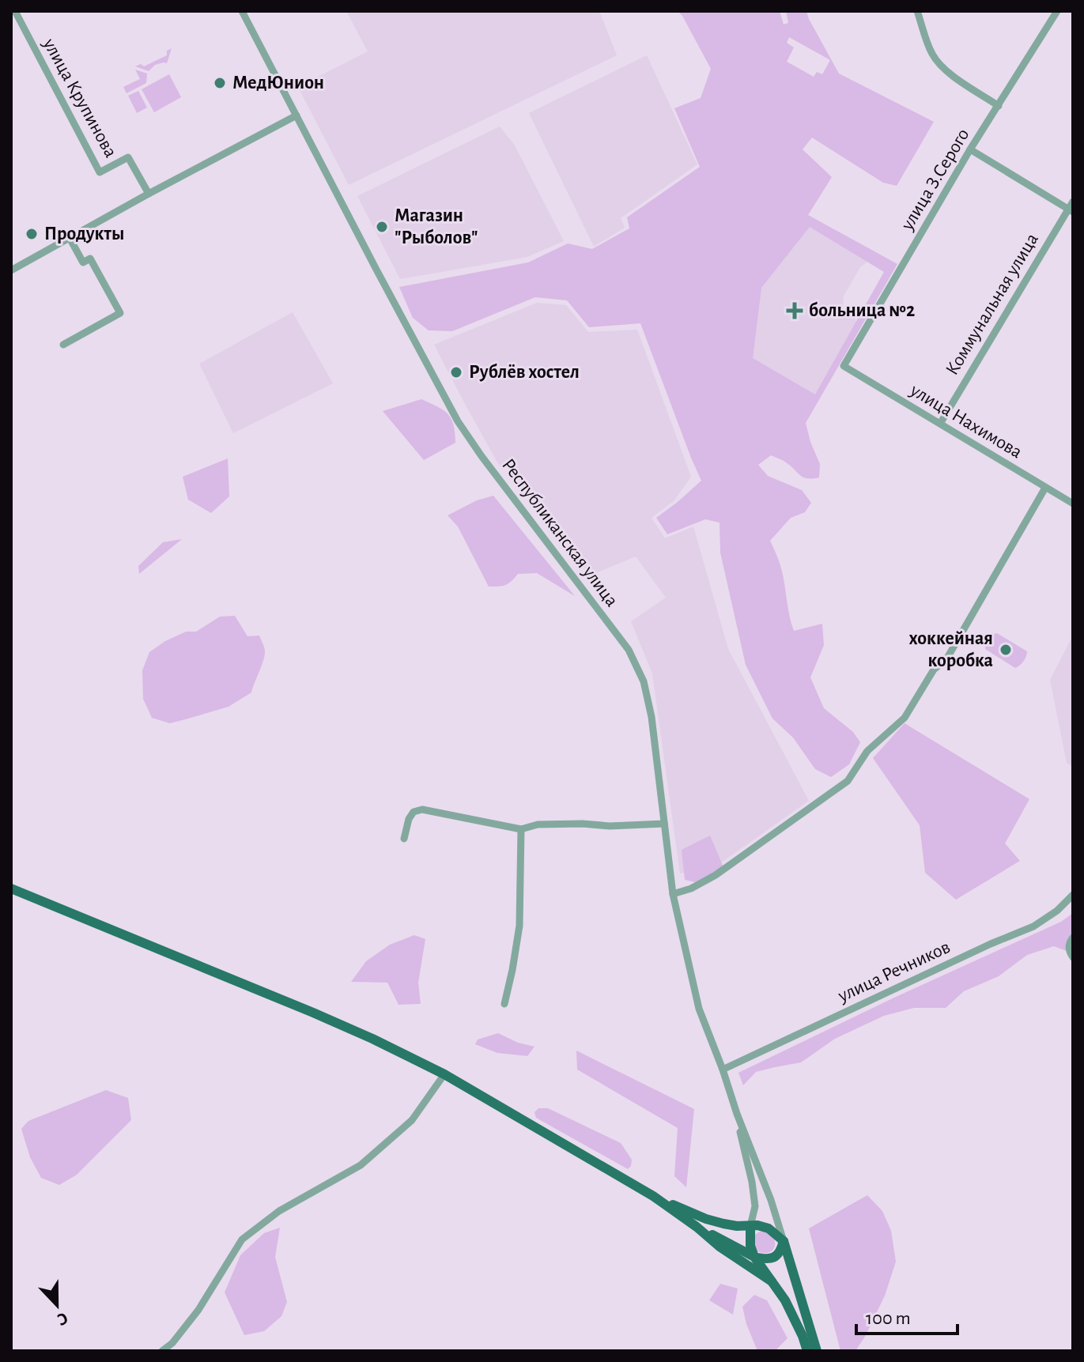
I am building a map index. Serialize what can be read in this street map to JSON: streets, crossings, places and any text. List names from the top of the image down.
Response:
{
  "streets": {
    "street": [
      "улица Крупинова",
      "улица З.Серого",
      "Коммунальная улица",
      "улица Нахимова",
      "Республиканская улица",
      "улица Речников"
    ]
  },
  "crossings": [
    ["улица З.Серого", "улица Нахимова"],
    ["Коммунальная улица", "улица Нахимова"],
    ["Республиканская улица", "улица Речников"]
  ],
  "places": {
    "other": [
      "МедЮнион",
      "Магазин \"Рыболов\"",
      "Продукты",
      "Рублёв хостел",
      "хоккейная коробка"
    ],
    "health": ["больница №2"]
  },
  "scale_bar": "100 m",
  "north": "bottom"
}
